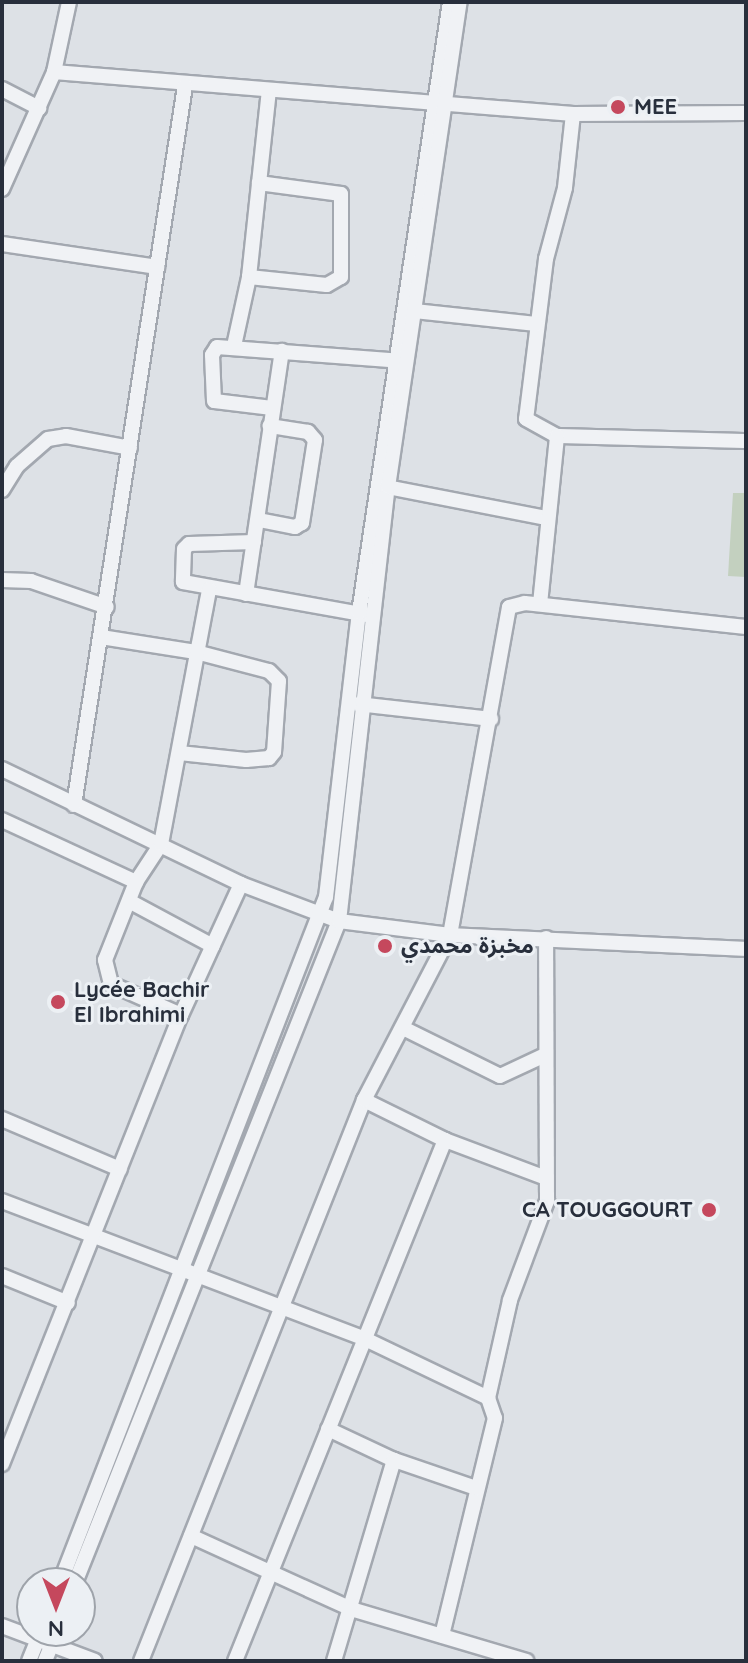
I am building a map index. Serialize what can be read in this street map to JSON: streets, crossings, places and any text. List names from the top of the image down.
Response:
{
  "places": [
    "MEE",
    "مخبزة محمدي",
    "Lycée Bachir El Ibrahimi",
    "CA TOUGGOURT"
  ],
  "north": "bottom"
}
